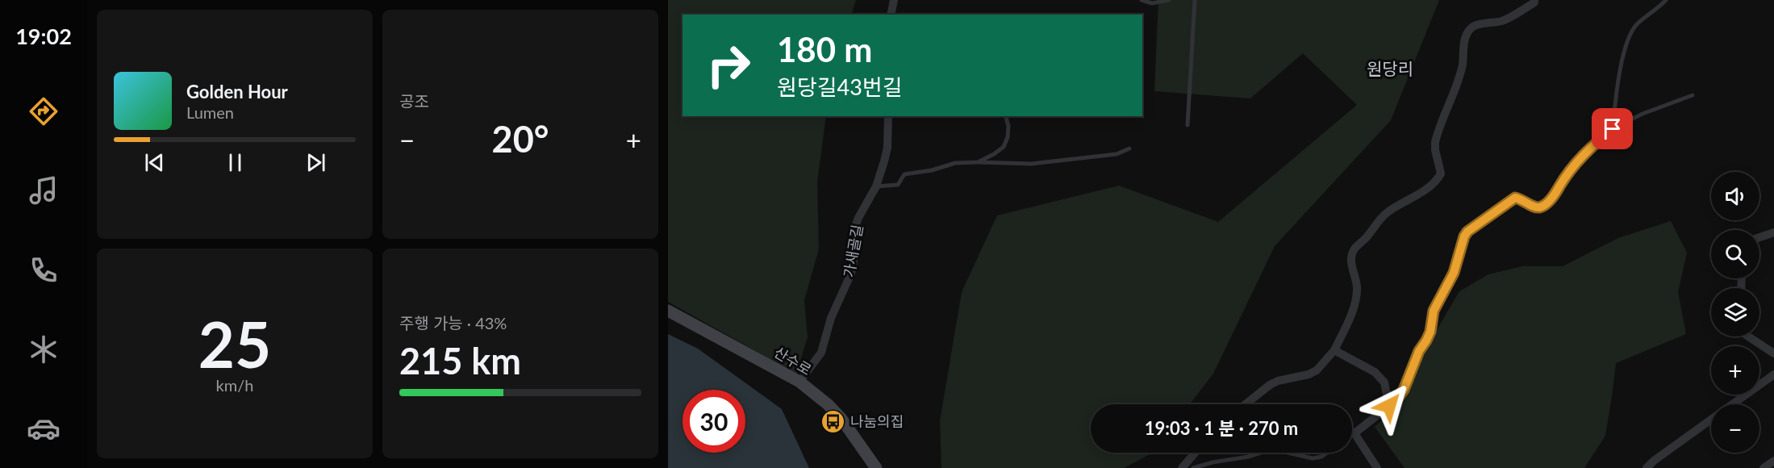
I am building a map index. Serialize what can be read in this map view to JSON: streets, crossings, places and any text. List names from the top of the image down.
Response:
{
  "streets": {
    "main road": ["산수로"],
    "street": ["가새골길"]
  },
  "crossings": [
    ["가새골길", "산수로"]
  ],
  "districts": ["원당리"],
  "places": {
    "bus stop": ["나눔의집"]
  },
  "page": {
    "tabs": "19:02",
    "tile": [
      "공조",
      ["25", "km/h"],
      ["주행 가능 · 43%", "215 km"]
    ],
    "turn": ["180 m", "원당길43번길"],
    "song": ["Golden Hour", "Lumen"],
    "heat": ["−", "20°", "+"],
    "map_buttons": ["+", "−"],
    "limit": "30",
    "trip": "19:03 · 1 분 · 270 m"
  }
}
